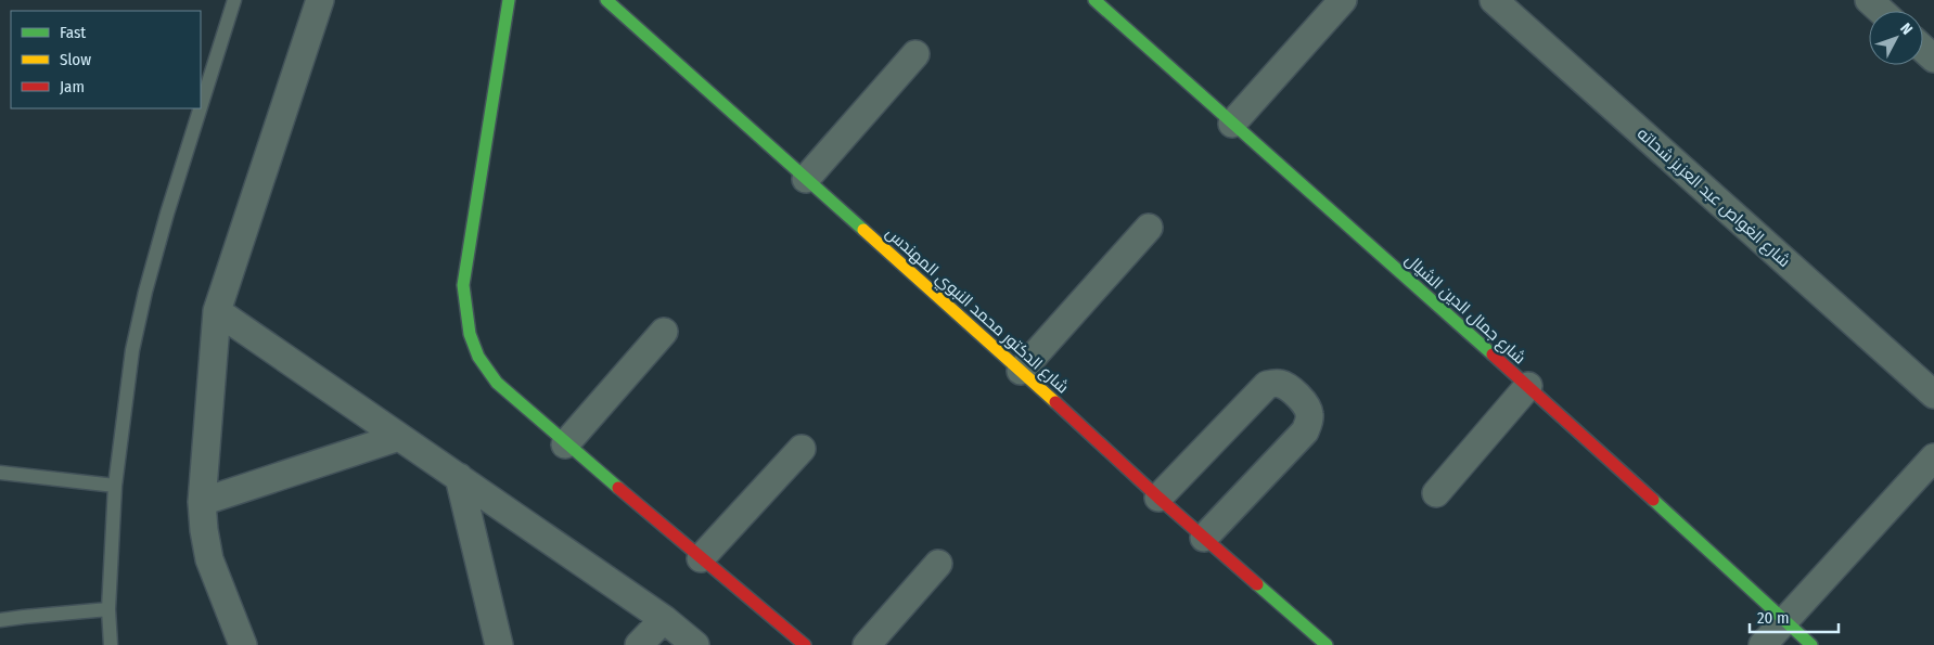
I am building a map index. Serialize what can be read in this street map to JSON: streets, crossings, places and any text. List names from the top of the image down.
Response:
{
  "streets": {
    "street": ["شارع الغواص عبد العزيز شحاته", "شارع جمال الدين الشيال", "شارع الدكتور محمد النبوي المهندس"]
  },
  "legend": ["Fast", "Slow", "Jam"],
  "scale_bar": "20 m",
  "north": "top right"
}
